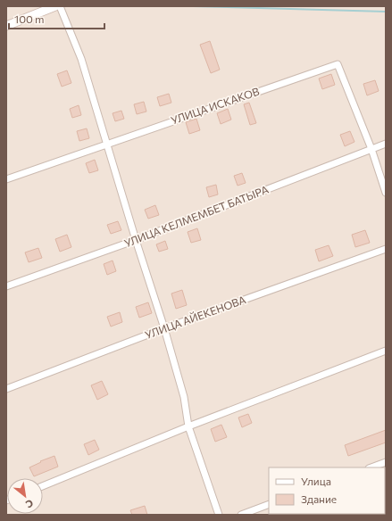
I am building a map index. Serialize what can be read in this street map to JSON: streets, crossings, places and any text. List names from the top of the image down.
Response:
{
  "streets": {
    "street": ["УЛИЦА ИСКАКОВ", "УЛИЦА КЕЛМЕМБЕТ БАТЫРА", "УЛИЦА АЙЕКЕНОВА"]
  },
  "crossings": [
    ["УЛИЦА ИСКАКОВ", "УЛИЦА КЕЛМЕМБЕТ БАТЫРА"]
  ],
  "legend": ["Улица", "Здание"],
  "scale_bar": "100 m",
  "north": "bottom right"
}
